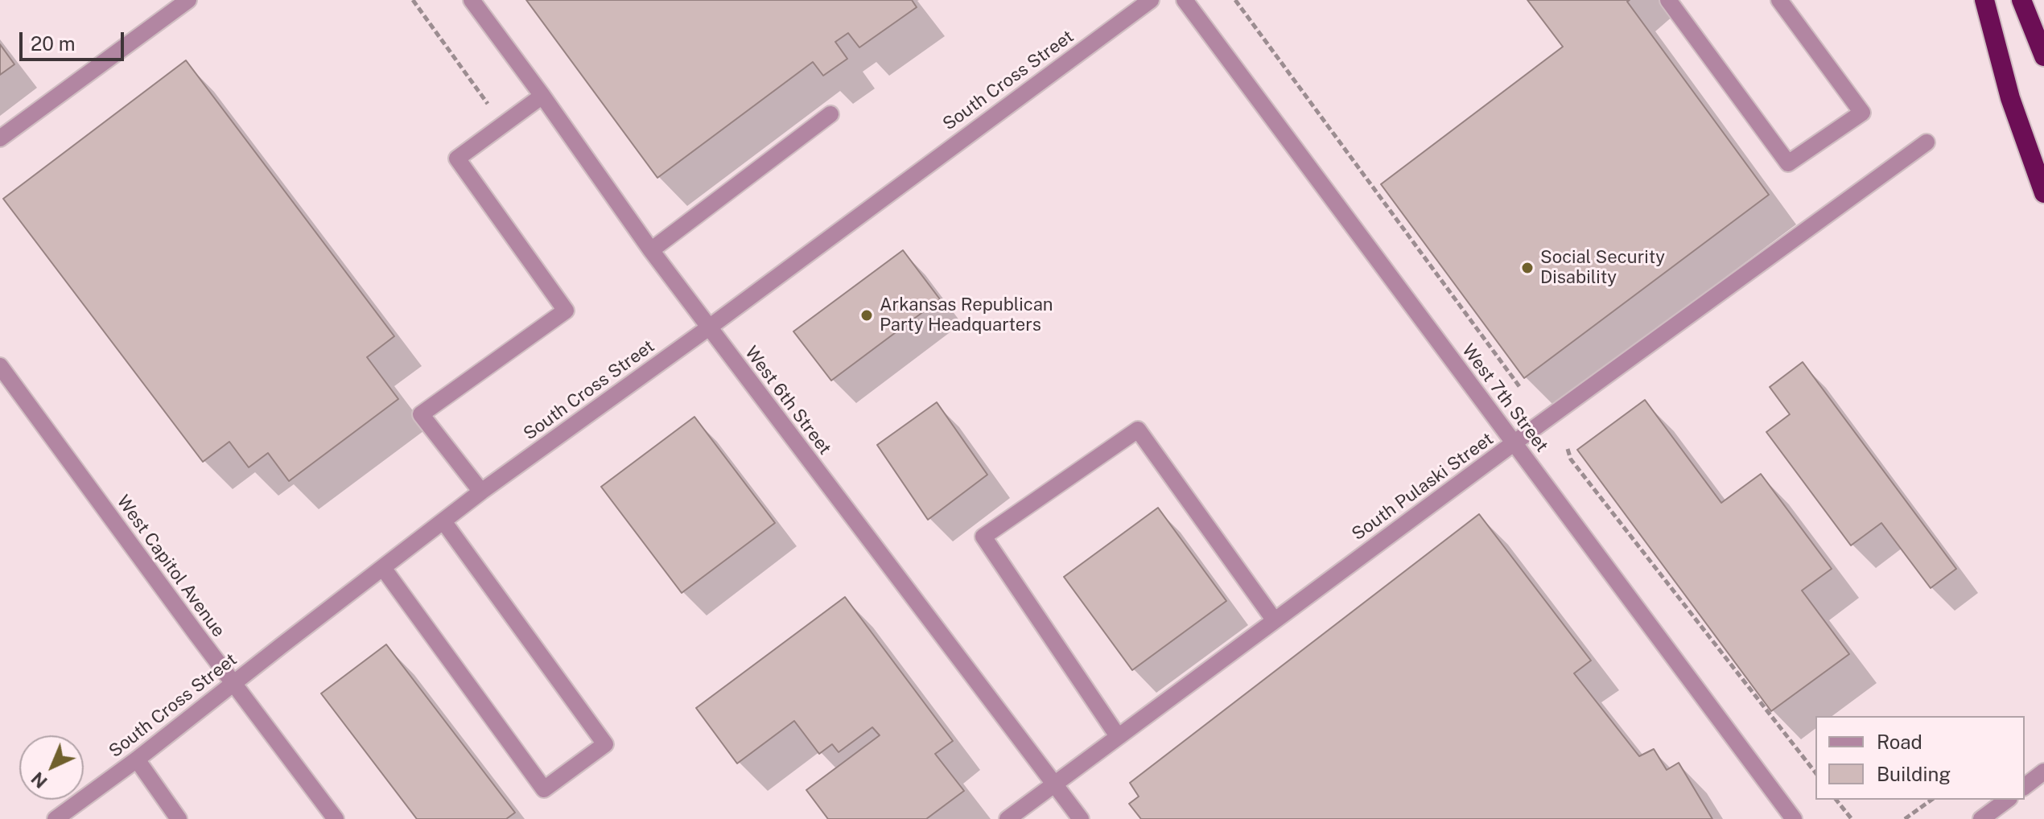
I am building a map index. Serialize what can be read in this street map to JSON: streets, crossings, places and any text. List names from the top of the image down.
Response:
{
  "streets": {
    "street": [
      "South Cross Street",
      "West 7th Street",
      "West 6th Street",
      "South Pulaski Street",
      "West Capitol Avenue"
    ]
  },
  "crossings": [
    ["South Cross Street", "West 6th Street"],
    ["South Cross Street", "West Capitol Avenue"],
    ["West 7th Street", "South Pulaski Street"],
    ["West 6th Street", "South Pulaski Street"]
  ],
  "places": ["Social Security Disability", "Arkansas Republican Party Headquarters"],
  "legend": ["Road", "Building"],
  "scale_bar": "20 m",
  "north": "bottom left"
}
